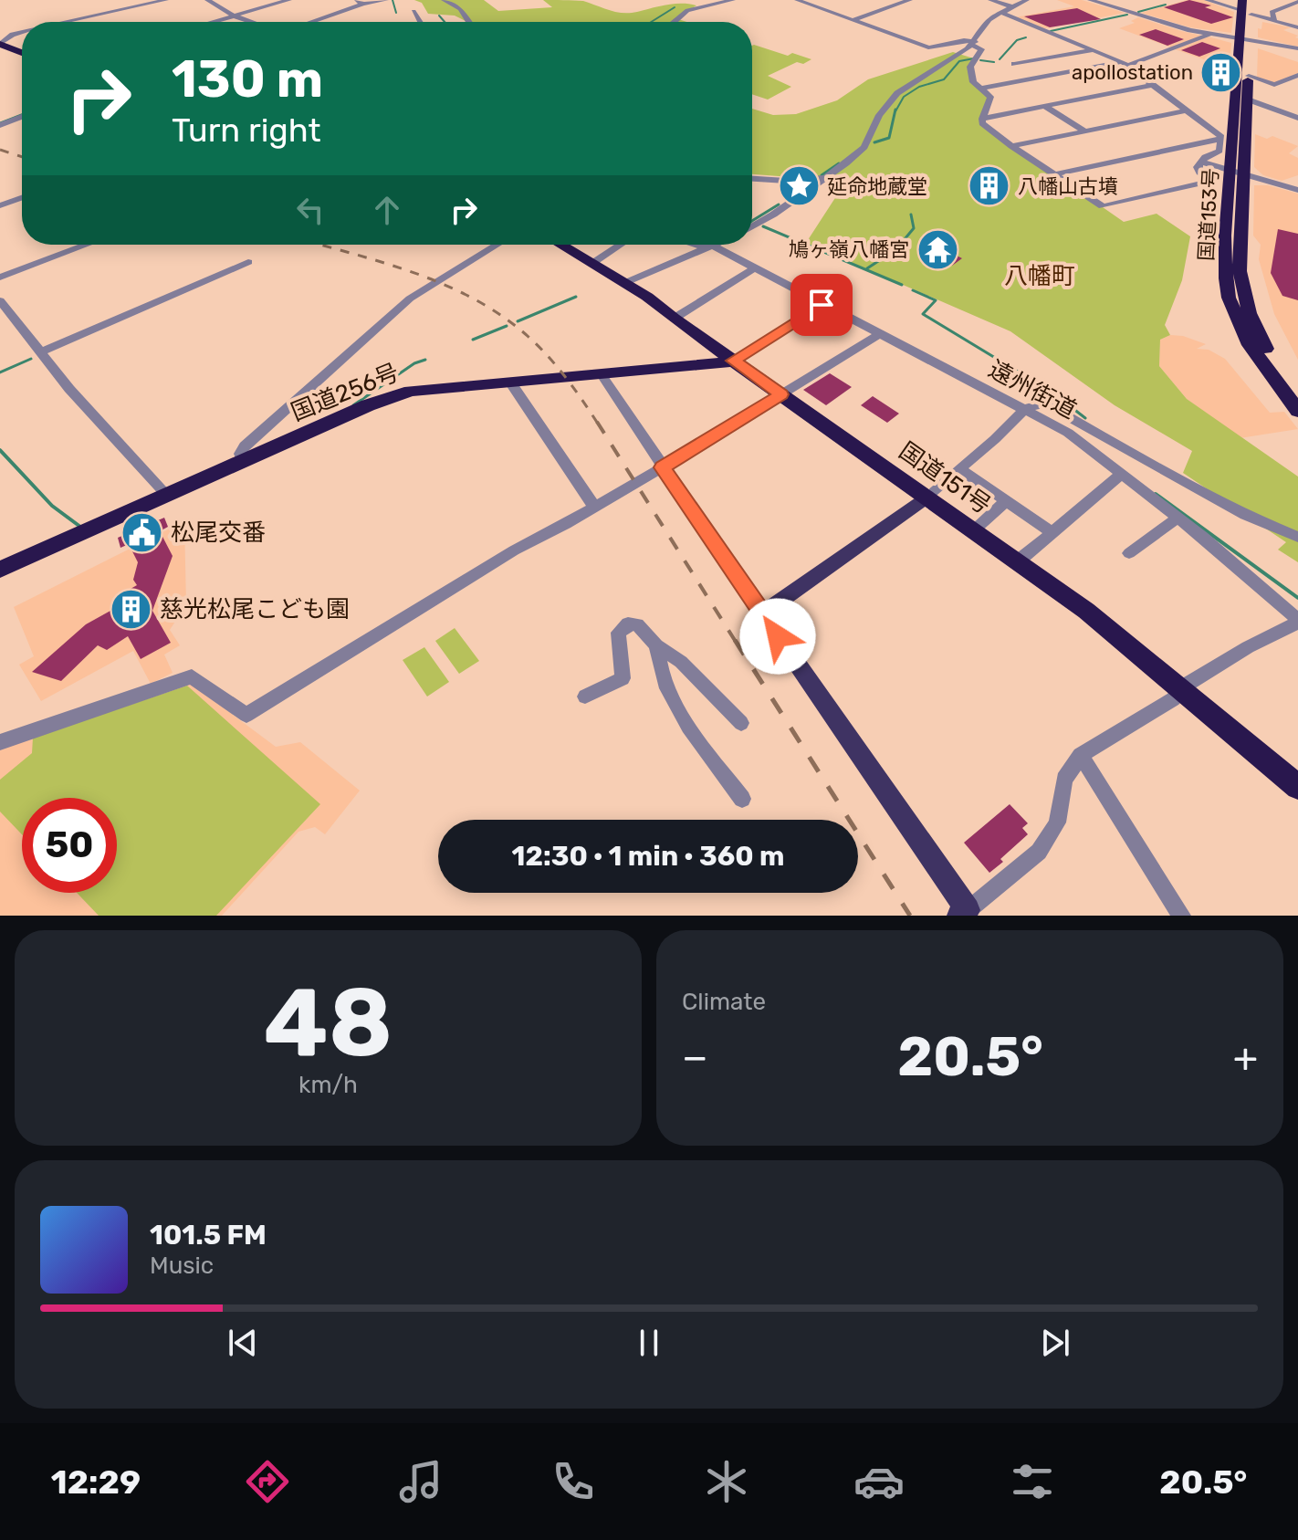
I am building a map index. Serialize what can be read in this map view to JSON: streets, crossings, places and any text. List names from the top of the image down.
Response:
{
  "streets": {
    "highway": ["国道153号", "国道256号", "国道151号"],
    "street": ["遠州街道"]
  },
  "crossings": [
    ["国道256号", "国道151号"]
  ],
  "districts": ["八幡町"],
  "places": {
    "building": ["apollostation", "八幡山古墳", "慈光松尾こども園"],
    "place": ["延命地蔵堂"],
    "temple": ["鳩ヶ嶺八幡宮"],
    "public building": ["松尾交番"]
  },
  "page": {
    "turn": ["130 m", "Turn right"],
    "limit": "50",
    "trip": "12:30 · 1 min · 360 m",
    "tile": [
      ["48", "km/h"],
      "Climate"
    ],
    "heat": ["−", "20.5°", "+"],
    "song": ["101.5 FM", "Music"],
    "tabs": ["12:29", "20.5°"]
  }
}
